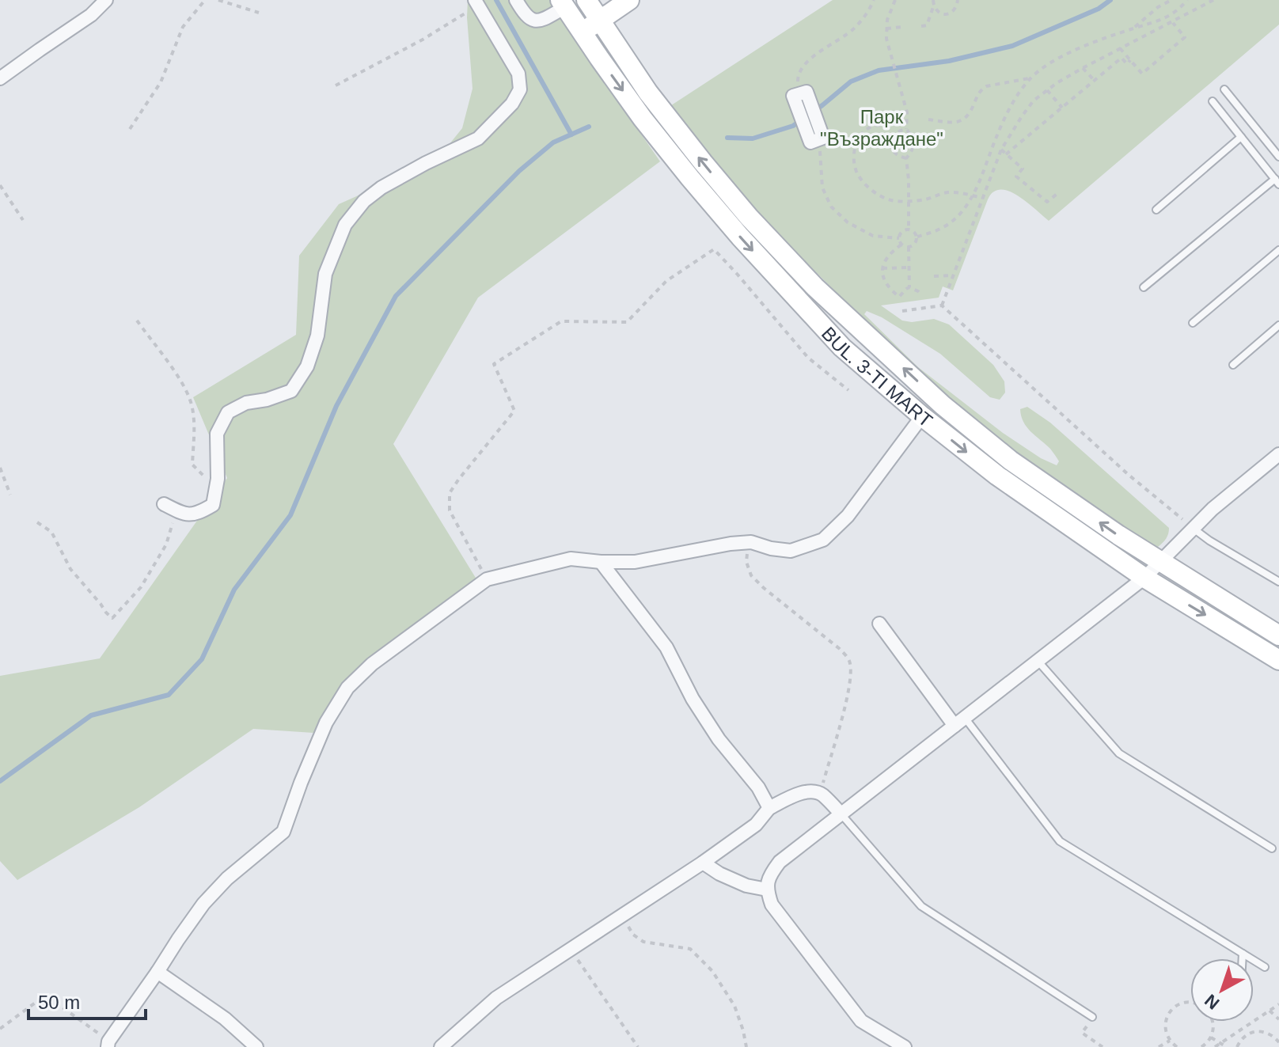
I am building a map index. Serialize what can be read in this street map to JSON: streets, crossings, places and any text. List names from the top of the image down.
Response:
{
  "streets": {
    "street": ["BUL. 3-TI MART"]
  },
  "parks": ["Парк \"Възраждане\""],
  "scale_bar": "50 m",
  "north": "bottom left"
}
